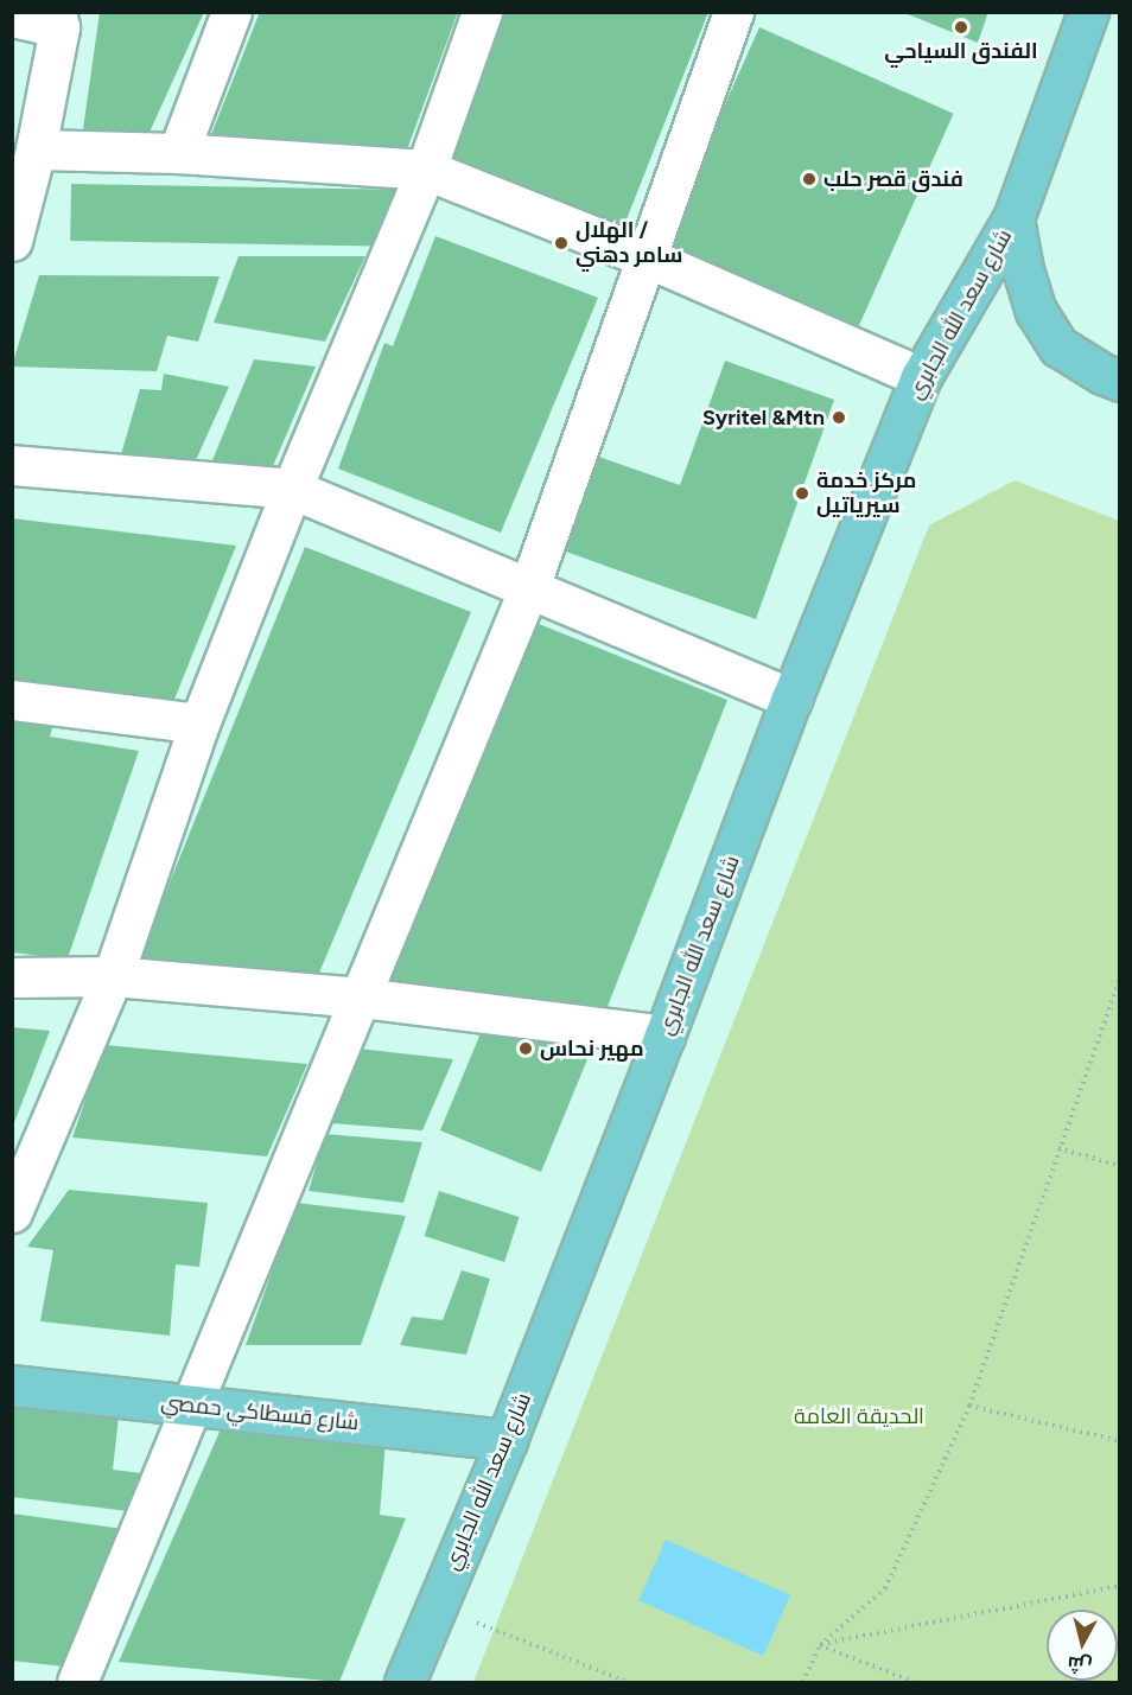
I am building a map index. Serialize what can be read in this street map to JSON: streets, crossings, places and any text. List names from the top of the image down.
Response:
{
  "streets": {
    "main road": ["شارع سعد الله الجابري", "شارع قسطاكي حمصي"]
  },
  "crossings": [
    ["شارع سعد الله الجابري", "شارع قسطاكي حمصي"]
  ],
  "parks": ["الحديقة العامة"],
  "places": [
    "الفندق السياحي",
    "فندق قصر حلب",
    "الهلال / سامر دهني",
    "Syritel &Mtn",
    "مركز خدمة سيرياتيل",
    "مهير نحاس"
  ],
  "north": "bottom"
}
